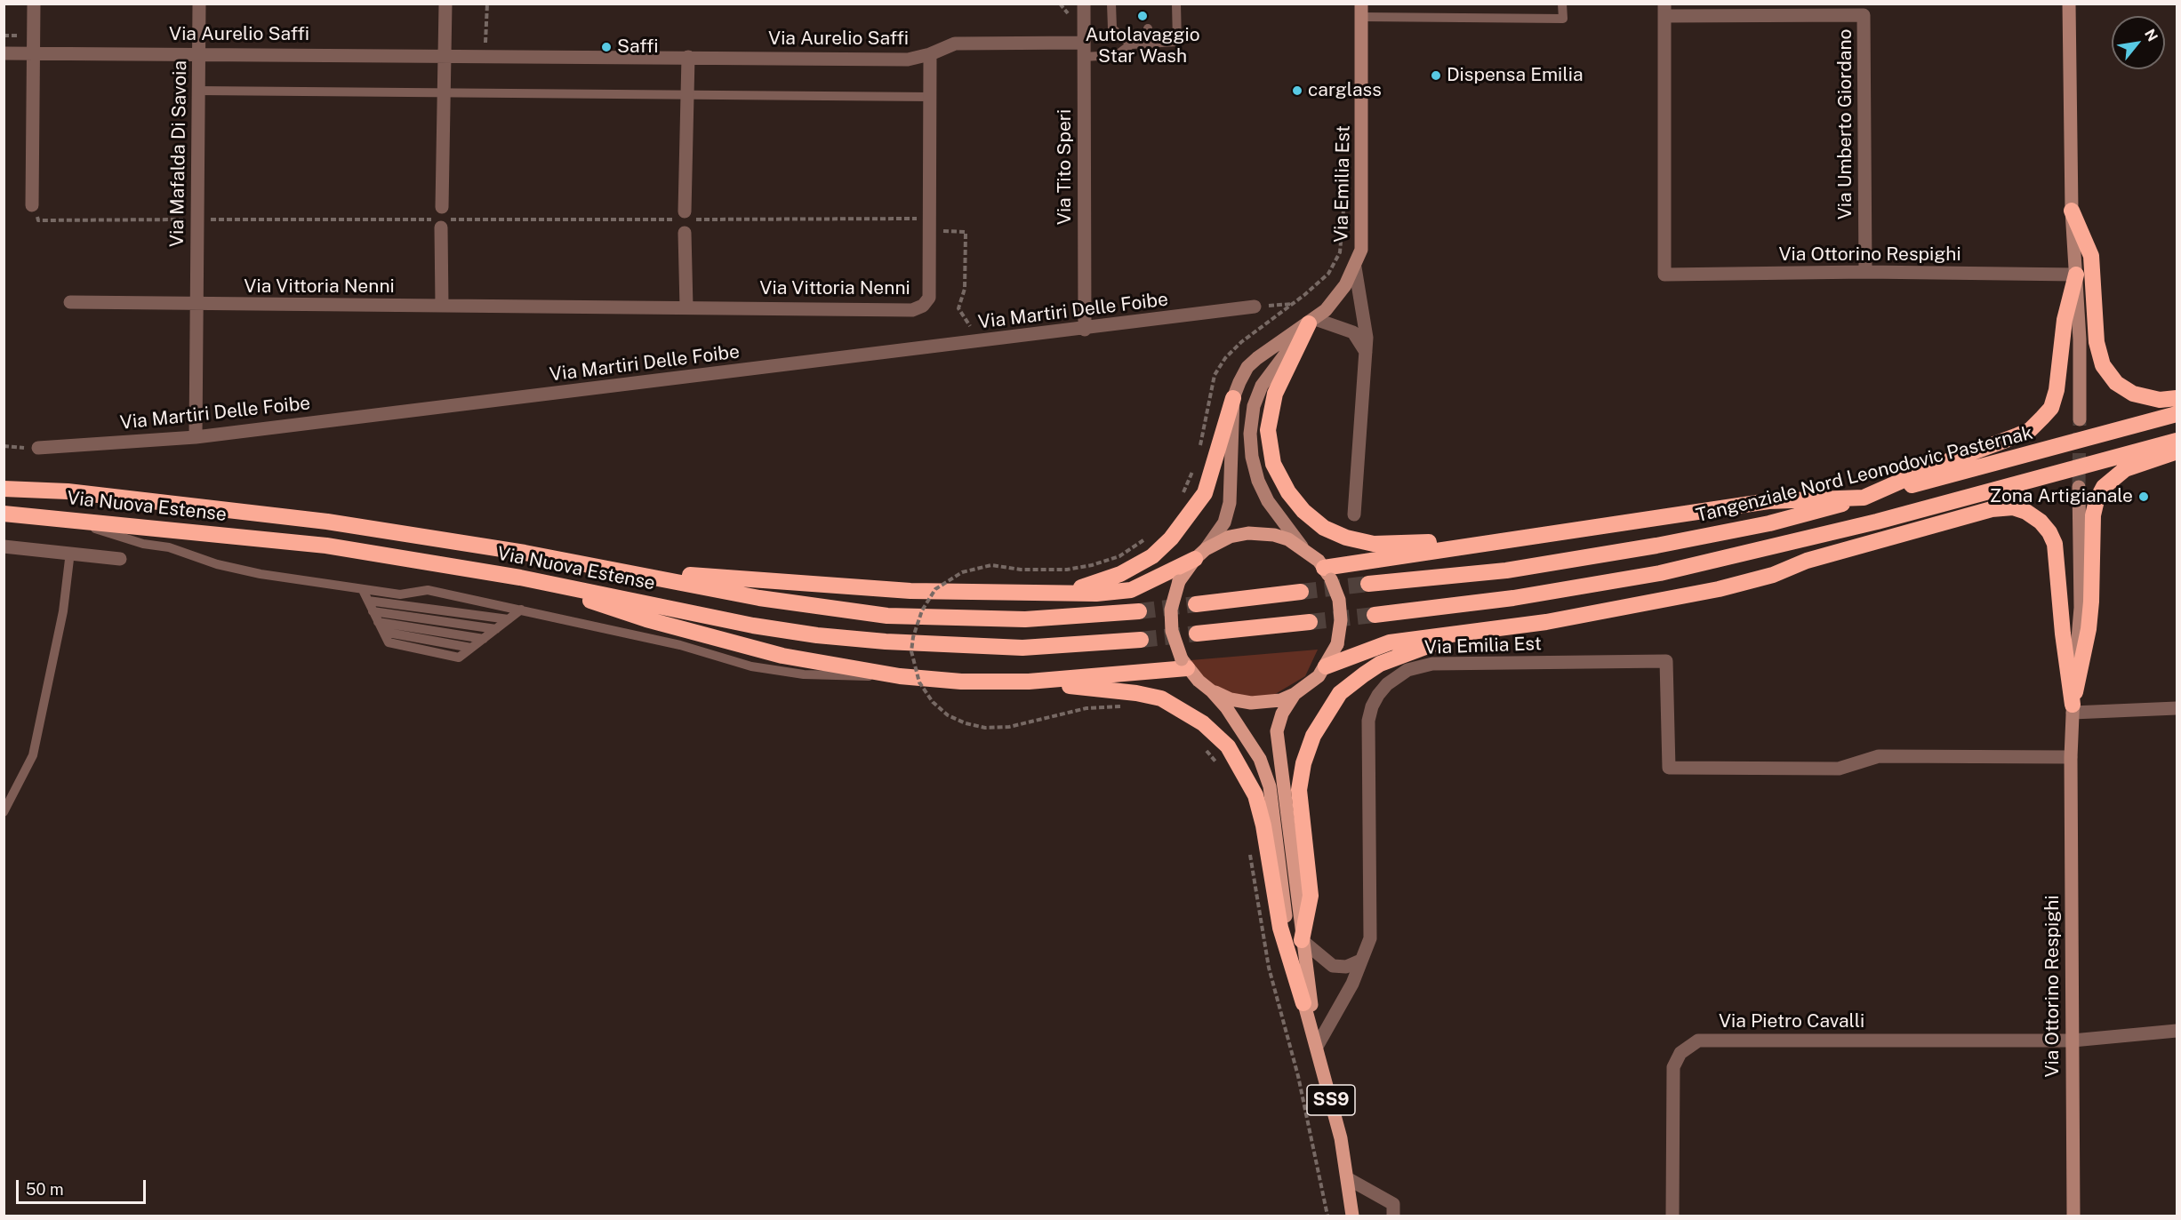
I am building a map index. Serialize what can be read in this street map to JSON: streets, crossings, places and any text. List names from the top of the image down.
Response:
{
  "streets": {
    "highway": ["Tangenziale Nord Leonodovic Pasternak", "Via Nuova Estense"],
    "main road": ["Via Emilia Est", "SS9"],
    "street": [
      "Via Aurelio Saffi",
      "Via Umberto Giordano",
      "Via Mafalda Di Savoia",
      "Via Tito Speri",
      "Via Ottorino Respighi",
      "Via Vittoria Nenni",
      "Via Martiri Delle Foibe",
      "Via Pietro Cavalli"
    ]
  },
  "crossings": [
    ["Via Aurelio Saffi", "Via Mafalda Di Savoia"],
    ["Via Aurelio Saffi", "Via Tito Speri"],
    ["Via Aurelio Saffi", "Via Vittoria Nenni"],
    ["Via Umberto Giordano", "Via Ottorino Respighi"],
    ["Via Mafalda Di Savoia", "Via Vittoria Nenni"],
    ["Via Mafalda Di Savoia", "Via Martiri Delle Foibe"],
    ["Via Tito Speri", "Via Martiri Delle Foibe"],
    ["Via Emilia Est", "Via Ottorino Respighi"],
    ["Via Ottorino Respighi", "Via Pietro Cavalli"]
  ],
  "places": [
    "Autolavaggio Star Wash",
    "Saffi",
    "Dispensa Emilia",
    "carglass",
    "Zona Artigianale"
  ],
  "scale_bar": "50 m",
  "north": "top right"
}
